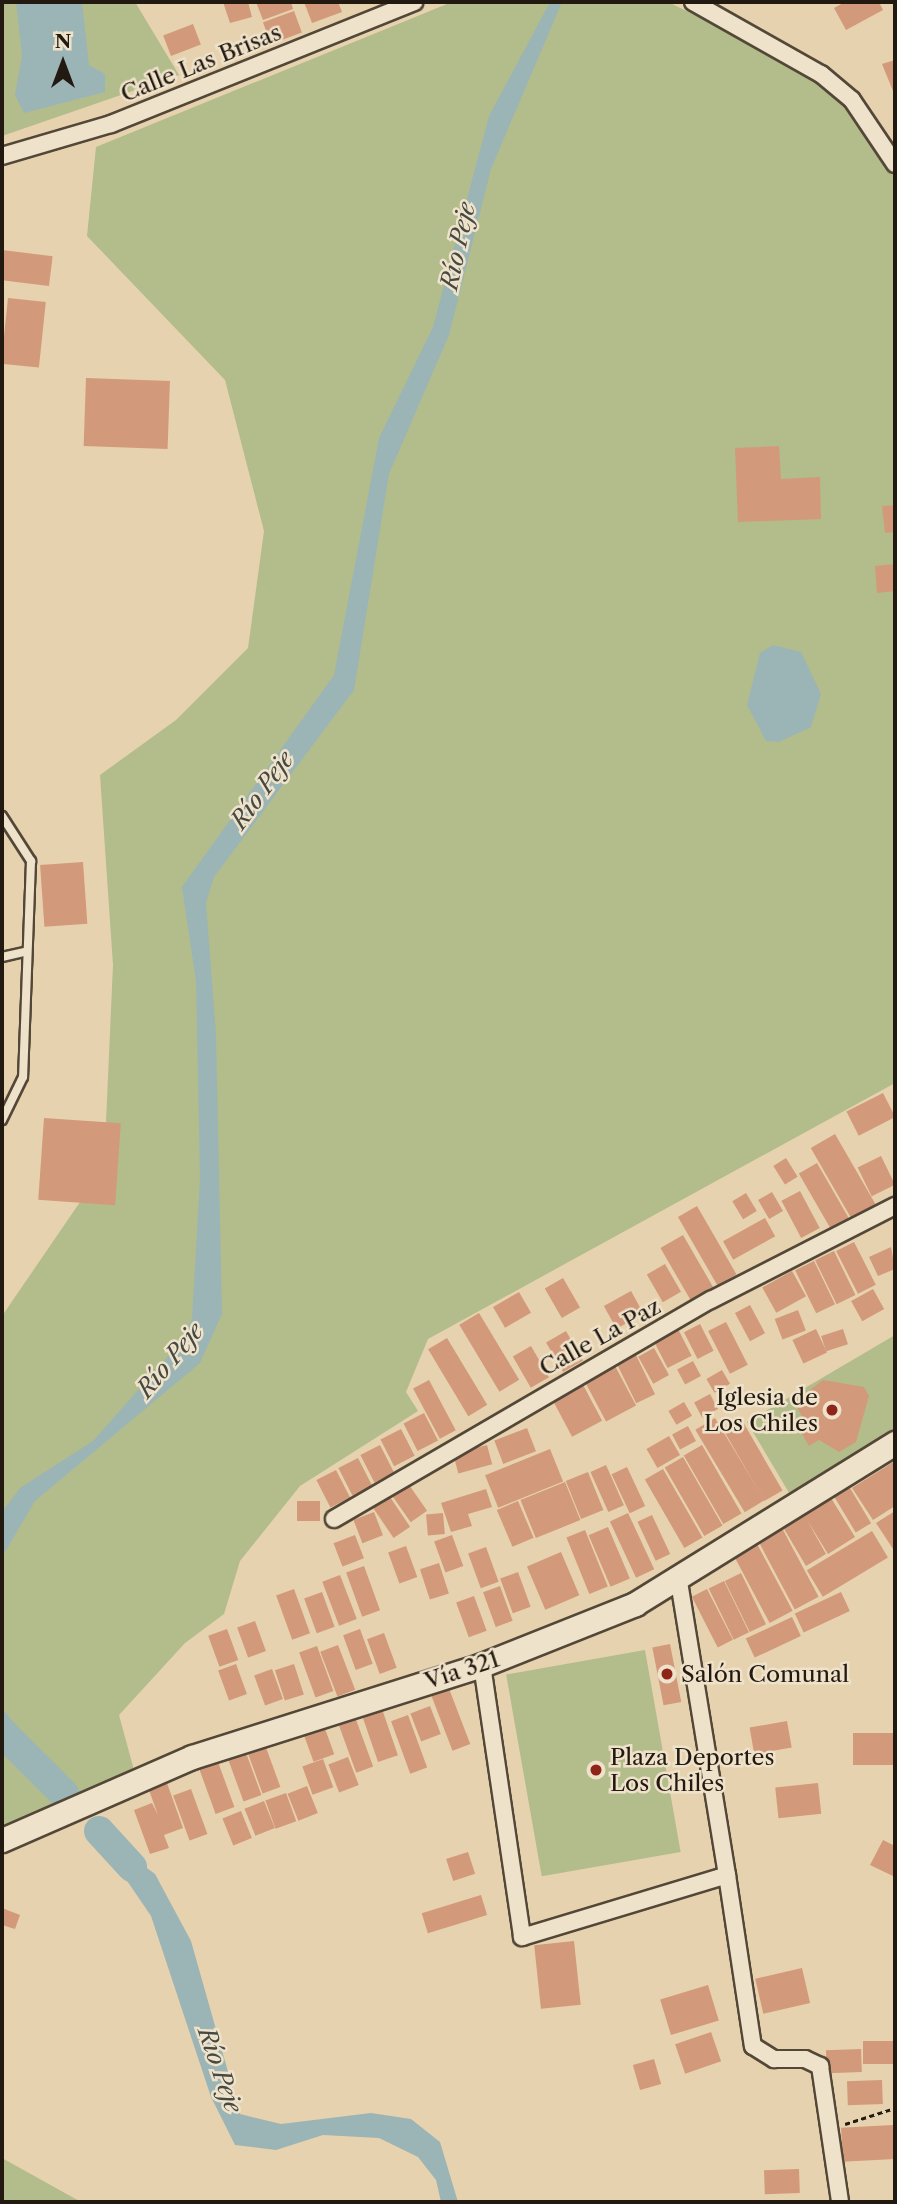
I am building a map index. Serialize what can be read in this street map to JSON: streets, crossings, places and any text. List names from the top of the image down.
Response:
{
  "streets": {
    "street": ["Calle Las Brisas", "Calle La Paz", "Vía 321"]
  },
  "water": ["Río Peje"],
  "places": ["Iglesia de Los Chiles", "Salón Comunal", "Plaza Deportes Los Chiles"],
  "north": "top"
}
